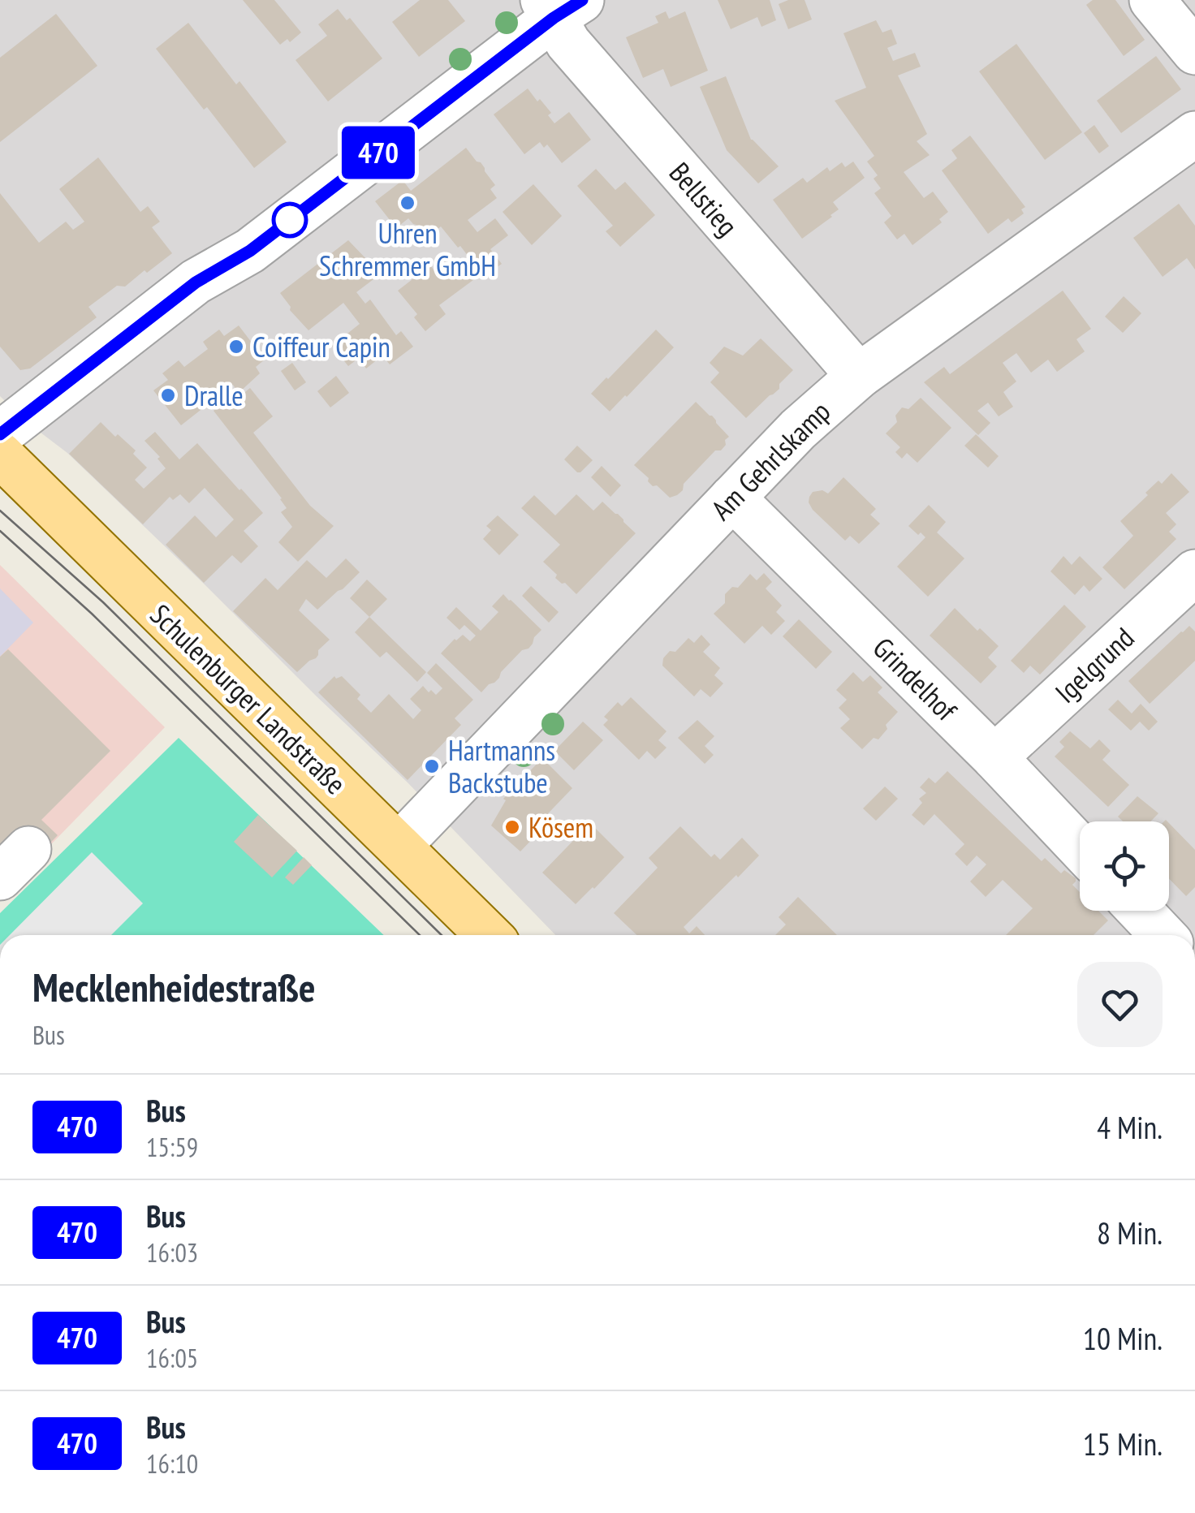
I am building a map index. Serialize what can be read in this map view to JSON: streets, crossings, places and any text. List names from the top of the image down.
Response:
{
  "streets": {
    "main road": ["Schulenburger Landstraße"],
    "street": [
      "Bellstieg",
      "Am Gehrlskamp",
      "Igelgrund",
      "Grindelhof"
    ]
  },
  "crossings": [
    ["Bellstieg", "Am Gehrlskamp"],
    ["Am Gehrlskamp", "Grindelhof"],
    ["Am Gehrlskamp", "Schulenburger Landstraße"],
    ["Igelgrund", "Grindelhof"]
  ],
  "places": [
    "Uhren Schremmer GmbH",
    "Coiffeur Capin",
    "Dralle",
    "Hartmanns Backstube",
    "Kösem"
  ],
  "lines": ["bus line 470"],
  "page": {
    "on_map": "470",
    "heading": ["Mecklenheidestraße", "Bus"],
    "list": [
      {
        "mark": "470",
        "name": "Bus",
        "note": "15:59",
        "value": "4 Min."
      },
      {
        "mark": "470",
        "name": "Bus",
        "note": "16:03",
        "value": "8 Min."
      },
      {
        "mark": "470",
        "name": "Bus",
        "note": "16:05",
        "value": "10 Min."
      },
      {
        "mark": "470",
        "name": "Bus",
        "note": "16:10",
        "value": "15 Min."
      }
    ]
  }
}
